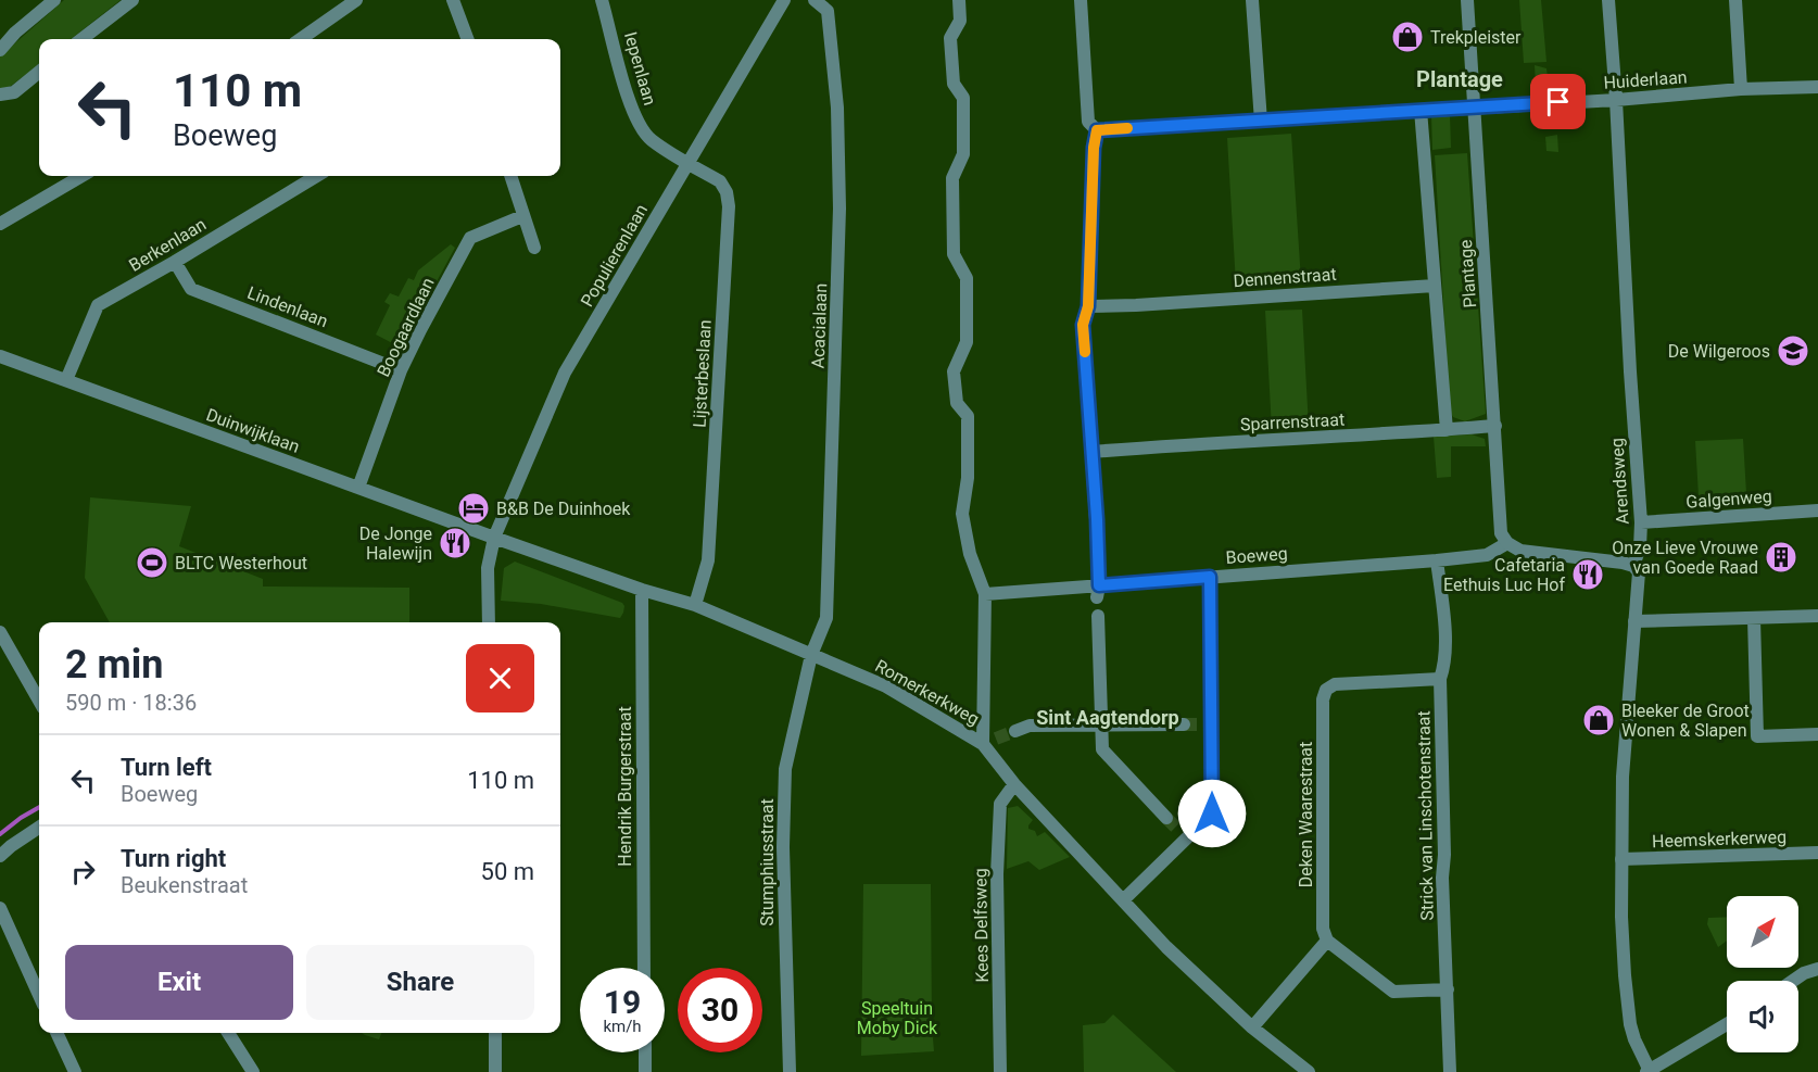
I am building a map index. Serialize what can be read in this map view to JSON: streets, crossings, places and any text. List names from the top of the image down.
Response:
{
  "streets": {
    "street": [
      "Iepenlaan",
      "Huiderlaan",
      "Berkenlaan",
      "Populierenlaan",
      "Plantage",
      "Dennenstraat",
      "Lindenlaan",
      "Acacialaan",
      "Boogaardlaan",
      "Lijsterbeslaan",
      "Sparrenstraat",
      "Duinwijklaan",
      "Arendsweg",
      "Galgenweg",
      "Boeweg",
      "Romerkerkweg",
      "Hendrik Burgerstraat",
      "Deken Waarestraat",
      "Strick van Linschotenstraat",
      "Heemskerkerweg",
      "Stumphiusstraat",
      "Kees Delfsweg"
    ]
  },
  "crossings": [
    ["Iepenlaan", "Populierenlaan"],
    ["Iepenlaan", "Lijsterbeslaan"],
    ["Huiderlaan", "Plantage"],
    ["Huiderlaan", "Arendsweg"],
    ["Berkenlaan", "Lindenlaan"],
    ["Berkenlaan", "Duinwijklaan"],
    ["Populierenlaan", "Lijsterbeslaan"],
    ["Populierenlaan", "Duinwijklaan"],
    ["Populierenlaan", "Romerkerkweg"],
    ["Plantage", "Dennenstraat"],
    ["Plantage", "Sparrenstraat"],
    ["Plantage", "Boeweg"],
    ["Lindenlaan", "Boogaardlaan"],
    ["Acacialaan", "Romerkerkweg"],
    ["Acacialaan", "Stumphiusstraat"],
    ["Boogaardlaan", "Duinwijklaan"],
    ["Lijsterbeslaan", "Romerkerkweg"],
    ["Duinwijklaan", "Romerkerkweg"],
    ["Arendsweg", "Galgenweg"],
    ["Arendsweg", "Heemskerkerweg"],
    ["Boeweg", "Strick van Linschotenstraat"],
    ["Romerkerkweg", "Hendrik Burgerstraat"],
    ["Romerkerkweg", "Stumphiusstraat"],
    ["Romerkerkweg", "Kees Delfsweg"],
    ["Deken Waarestraat", "Strick van Linschotenstraat"]
  ],
  "districts": ["Plantage", "Sint Aagtendorp"],
  "parks": ["Speeltuin Moby Dick"],
  "places": {
    "shop": ["Trekpleister", "Bleeker de Groot Wonen & Slapen"],
    "school or university": ["De Wilgeroos"],
    "hotel": ["B&B De Duinhoek"],
    "restaurant": ["De Jonge Halewijn", "Cafetaria Eethuis Luc Hof"],
    "building": ["Onze Lieve Vrouwe van Goede Raad"],
    "sports": ["BLTC Westerhout"]
  },
  "north": "top right",
  "page": {
    "turn": ["110 m", "Boeweg"],
    "heading": ["2 min", "590 m · 18:36"],
    "list": [
      {
        "name": "Turn left",
        "note": "Boeweg",
        "value": "110 m"
      },
      {
        "name": "Turn right",
        "note": "Beukenstraat",
        "value": "50 m"
      }
    ],
    "buttons": ["Exit", "Share"],
    "speed": "19 km/h",
    "limit": "30"
  }
}
